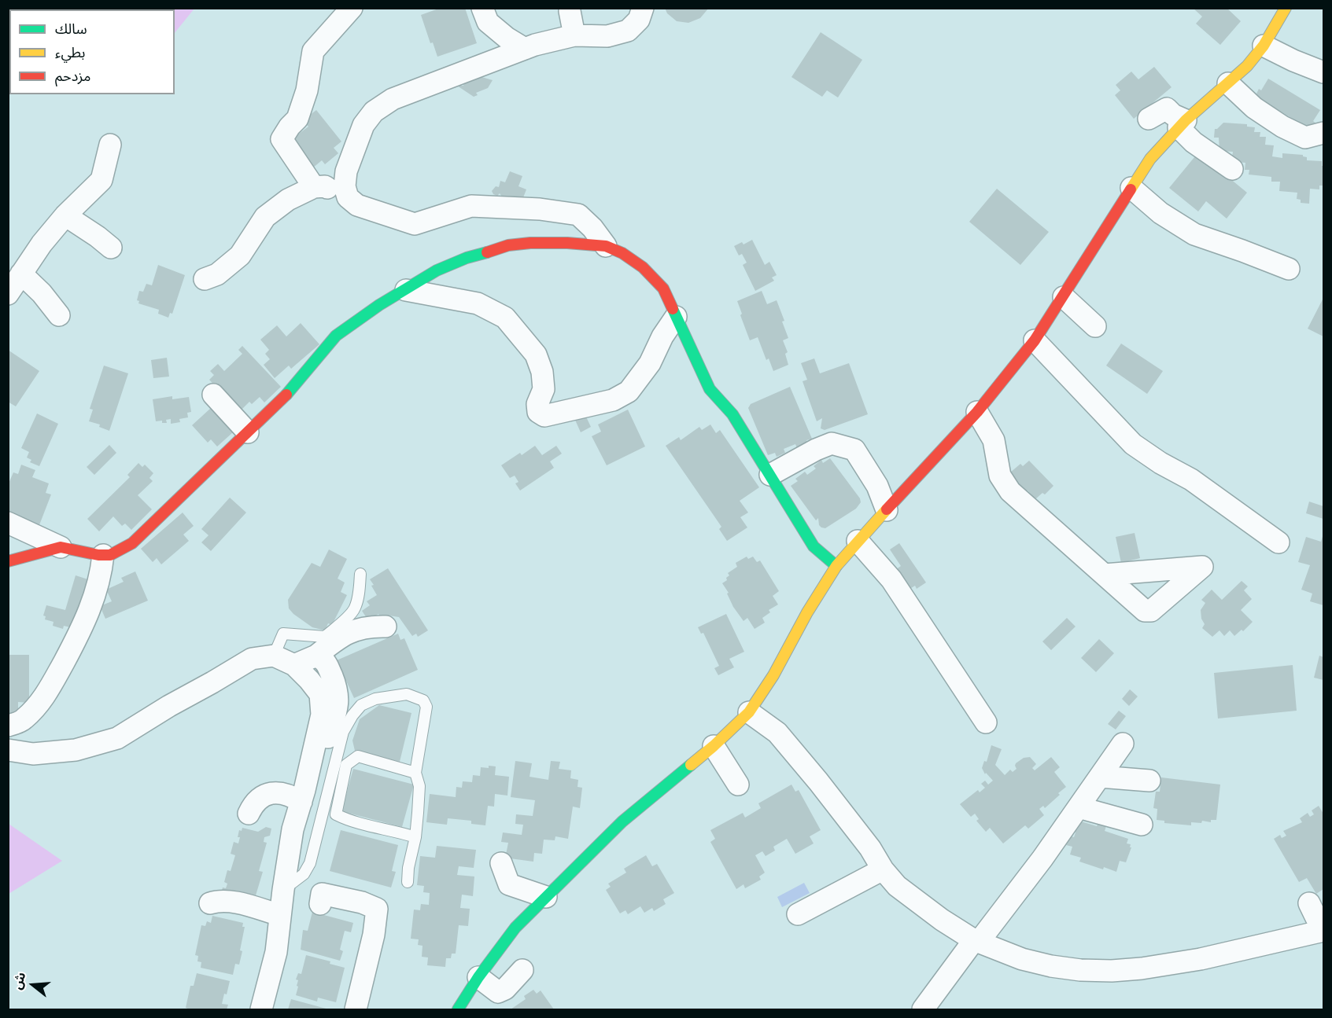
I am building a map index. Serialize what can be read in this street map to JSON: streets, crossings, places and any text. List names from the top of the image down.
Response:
{
  "legend": ["سالك", "بطيء", "مزدحم"],
  "north": "left"
}
